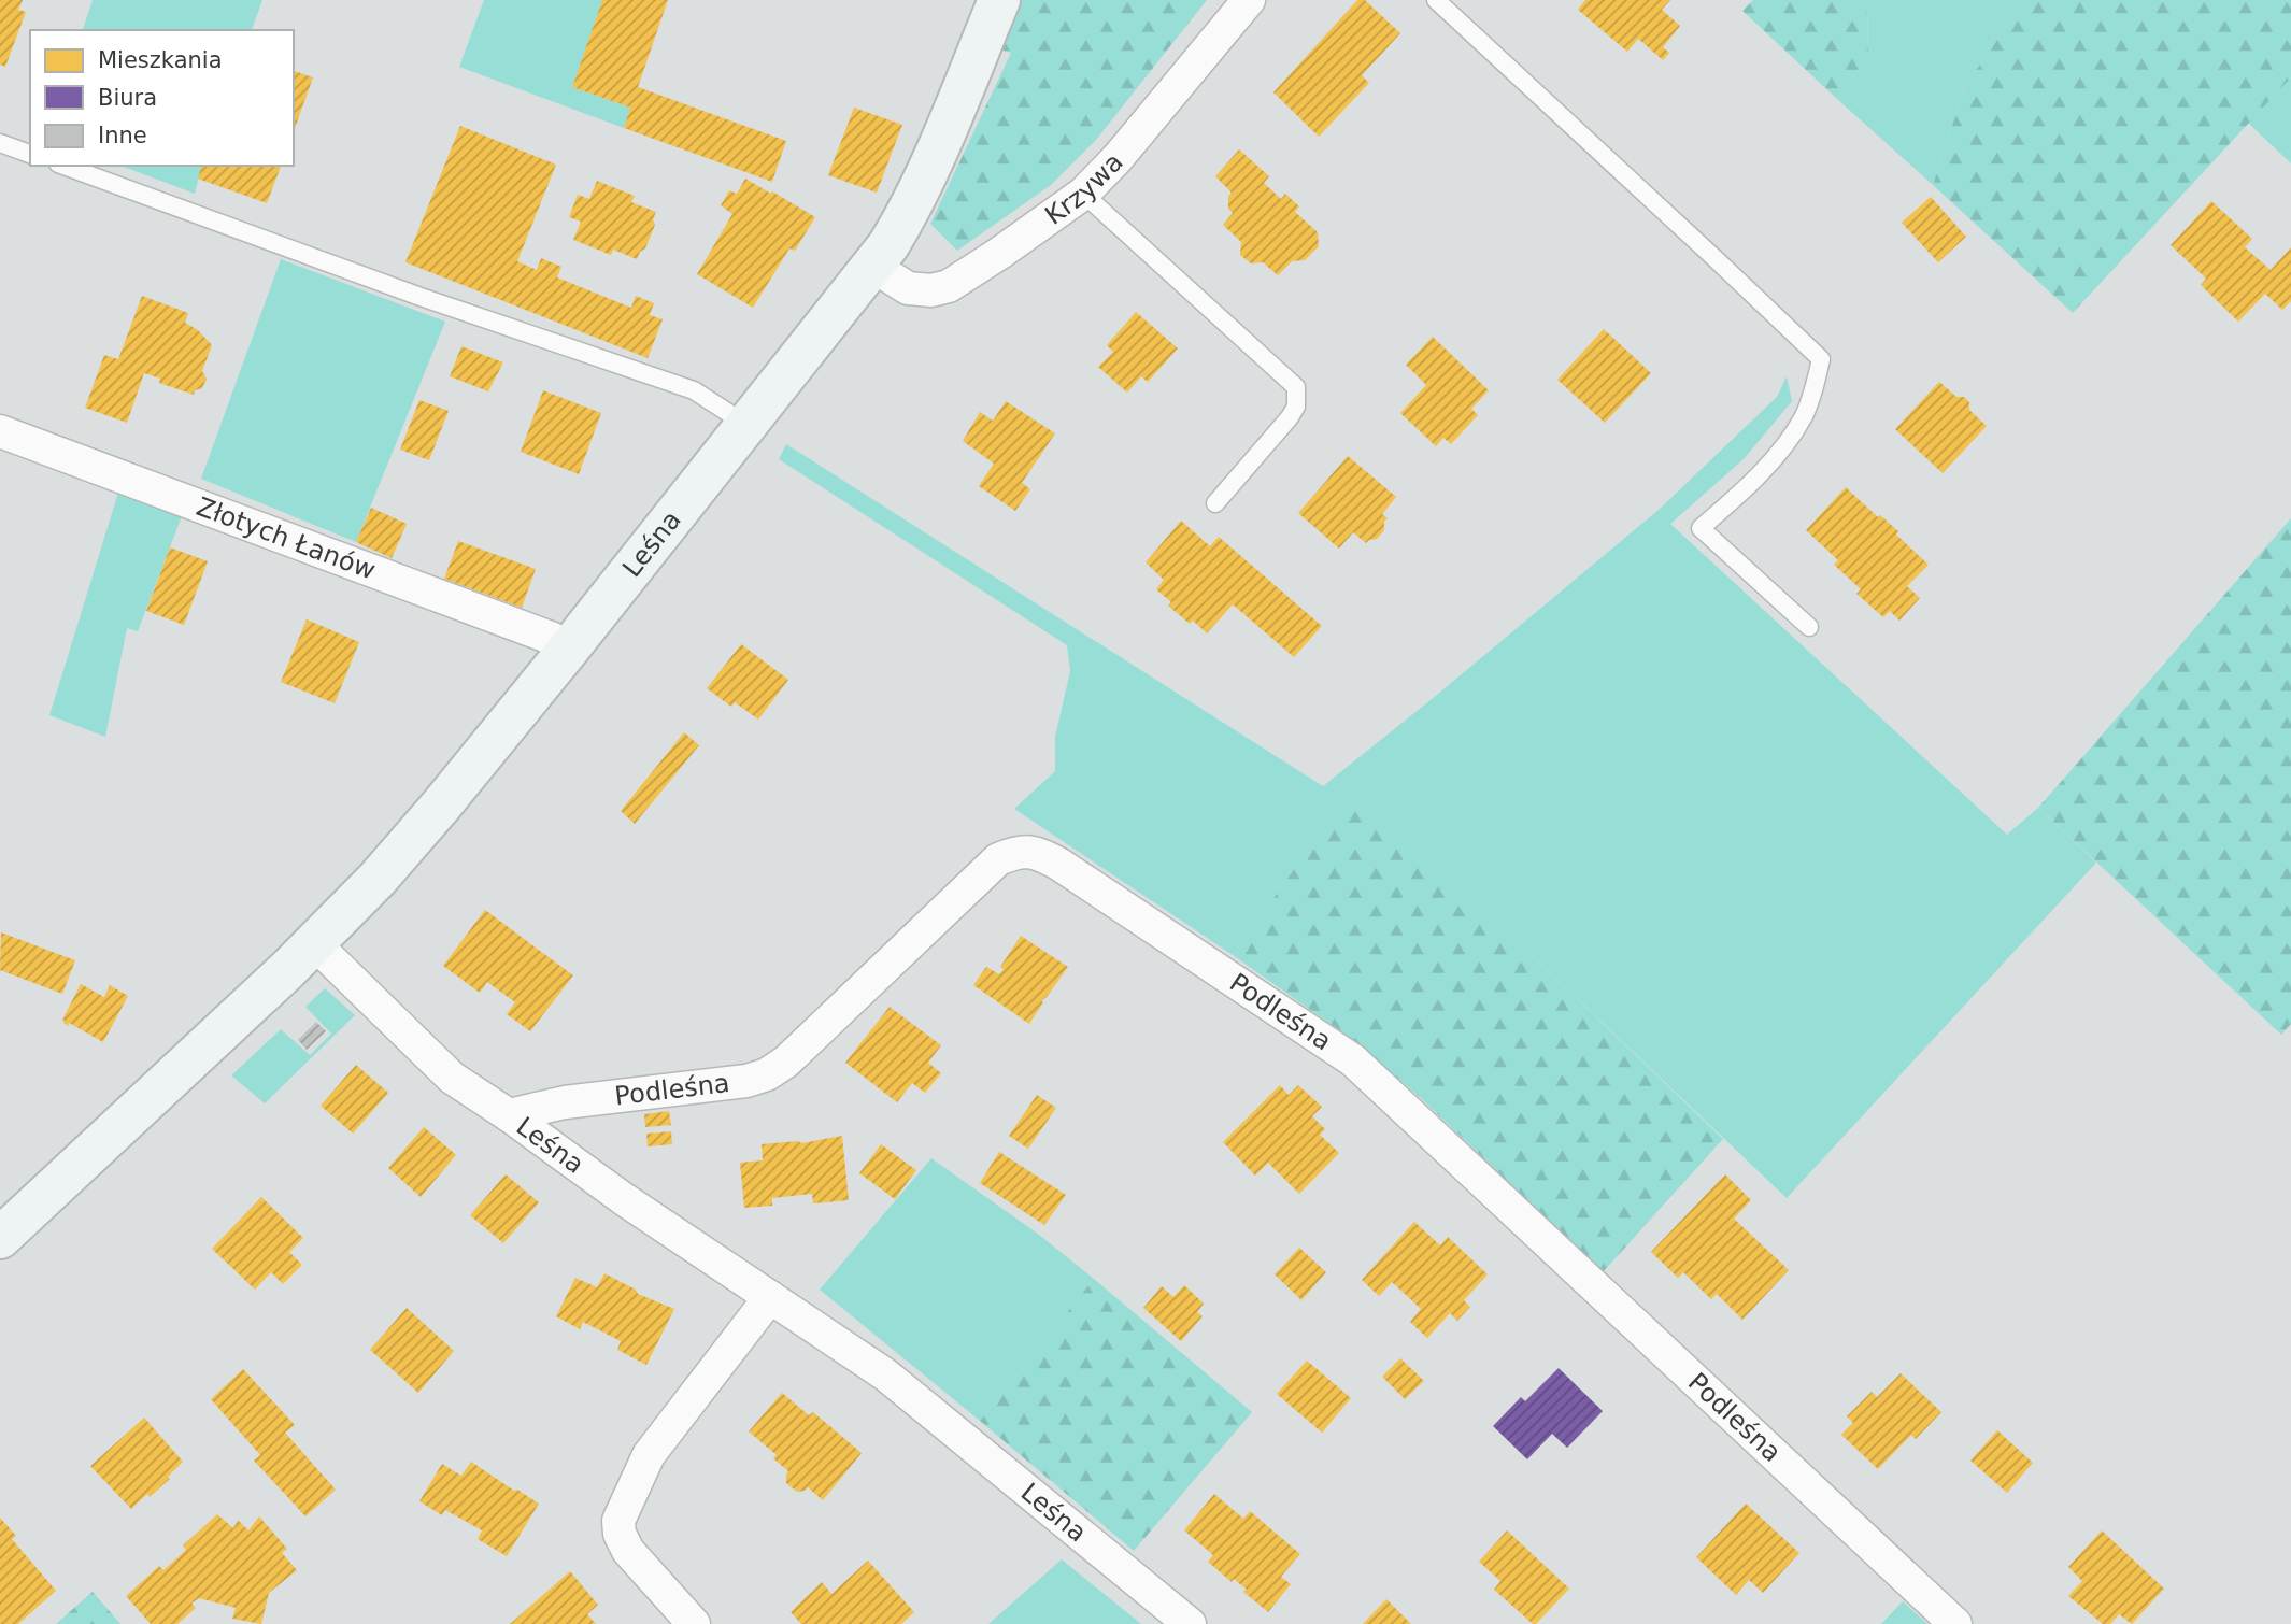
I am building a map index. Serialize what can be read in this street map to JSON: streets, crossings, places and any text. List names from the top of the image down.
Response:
{
  "streets": {
    "street": [
      "Krzywa",
      "Złotych Łanów",
      "Leśna",
      "Podleśna"
    ]
  },
  "crossings": [
    ["Krzywa", "Leśna"],
    ["Złotych Łanów", "Leśna"],
    ["Leśna", "Podleśna"]
  ],
  "legend": ["Mieszkania", "Biura", "Inne"]
}
